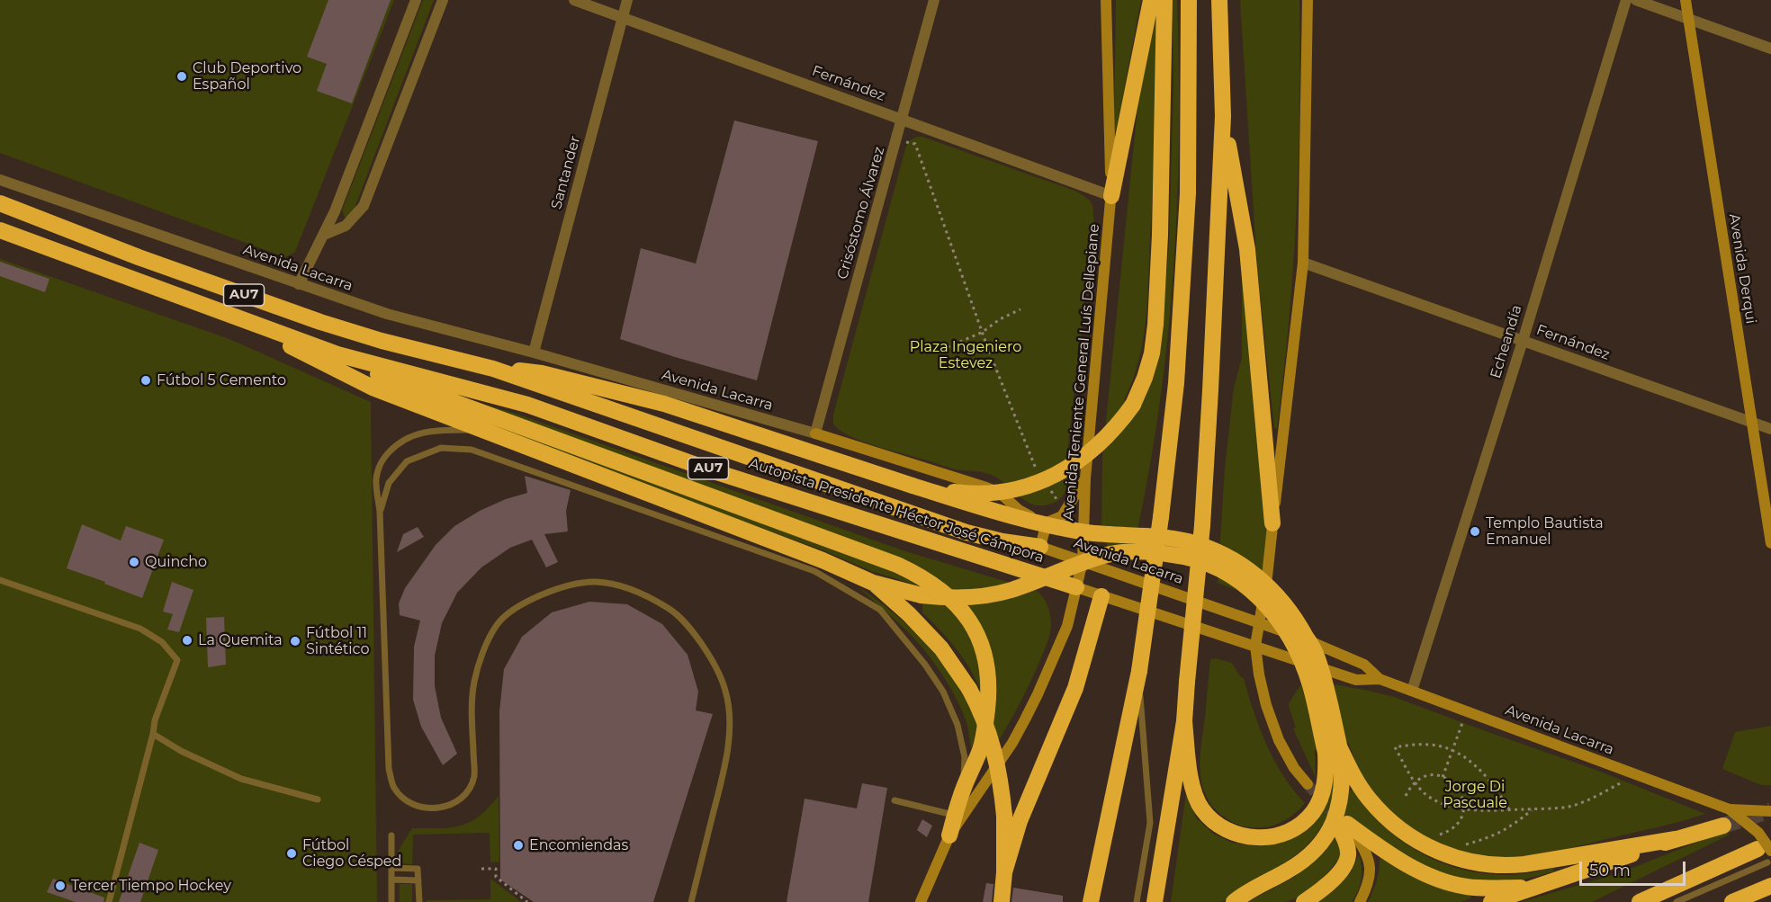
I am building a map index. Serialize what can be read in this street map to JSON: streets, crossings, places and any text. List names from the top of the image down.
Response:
{
  "streets": {
    "highway": ["AU7", "Autopista Presidente Héctor José Cámpora"],
    "street": [
      "Fernández",
      "Santander",
      "Crisóstomo Álvarez",
      "Avenida Lacarra",
      "Avenida Derqui",
      "Echeandía",
      "Avenida Teniente General Luís Dellepiane"
    ]
  },
  "crossings": [
    ["Fernández", "Santander"],
    ["Fernández", "Crisóstomo Álvarez"],
    ["Fernández", "Avenida Derqui"],
    ["Fernández", "Echeandía"],
    ["Fernández", "Avenida Teniente General Luís Dellepiane"],
    ["Santander", "Avenida Lacarra"],
    ["Crisóstomo Álvarez", "Avenida Lacarra"],
    ["Avenida Lacarra", "Echeandía"],
    ["Avenida Lacarra", "Avenida Teniente General Luís Dellepiane"],
    ["Avenida Lacarra", "Autopista Presidente Héctor José Cámpora"],
    ["Avenida Teniente General Luís Dellepiane", "Autopista Presidente Héctor José Cámpora"]
  ],
  "parks": ["Plaza Ingeniero Estevez", "Jorge Di Pascuale"],
  "places": [
    "Club Deportivo Español",
    "Fútbol 5 Cemento",
    "Templo Bautista Emanuel",
    "Quincho",
    "La Quemita",
    "Fútbol 11 Sintético",
    "Encomiendas",
    "Fútbol Ciego Césped",
    "Tercer Tiempo Hockey"
  ],
  "scale_bar": "50 m"
}
